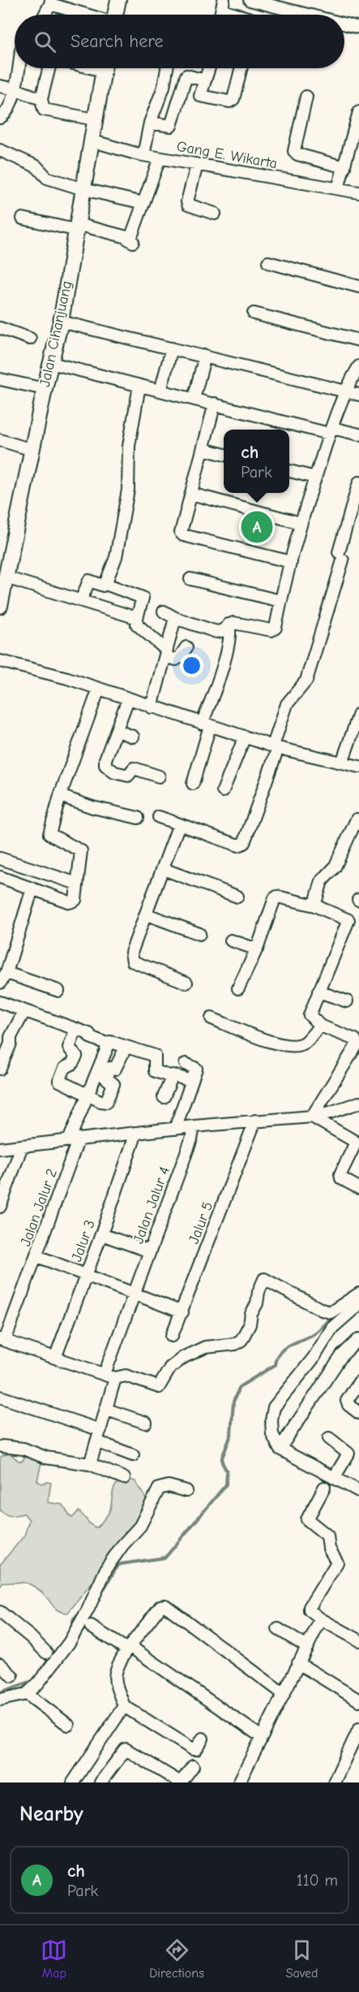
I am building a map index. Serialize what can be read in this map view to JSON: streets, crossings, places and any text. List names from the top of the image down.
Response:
{
  "streets": {
    "main road": ["Jalan Cihanjuang"],
    "street": [
      "Gang E. Wikarta",
      "Jalan Jalur 4",
      "Jalan Jalur 2",
      "Jalur 5",
      "Jalur 3"
    ]
  },
  "crossings": [
    ["Gang E. Wikarta", "Jalan Cihanjuang"]
  ],
  "page": {
    "search": "Search here",
    "popup": ["ch", "Park"],
    "pins": "A",
    "heading": "Nearby",
    "list": [
      {
        "mark": "A",
        "name": "ch",
        "note": "Park",
        "value": "110 m"
      }
    ],
    "nav": ["Map", "Directions", "Saved"]
  }
}
